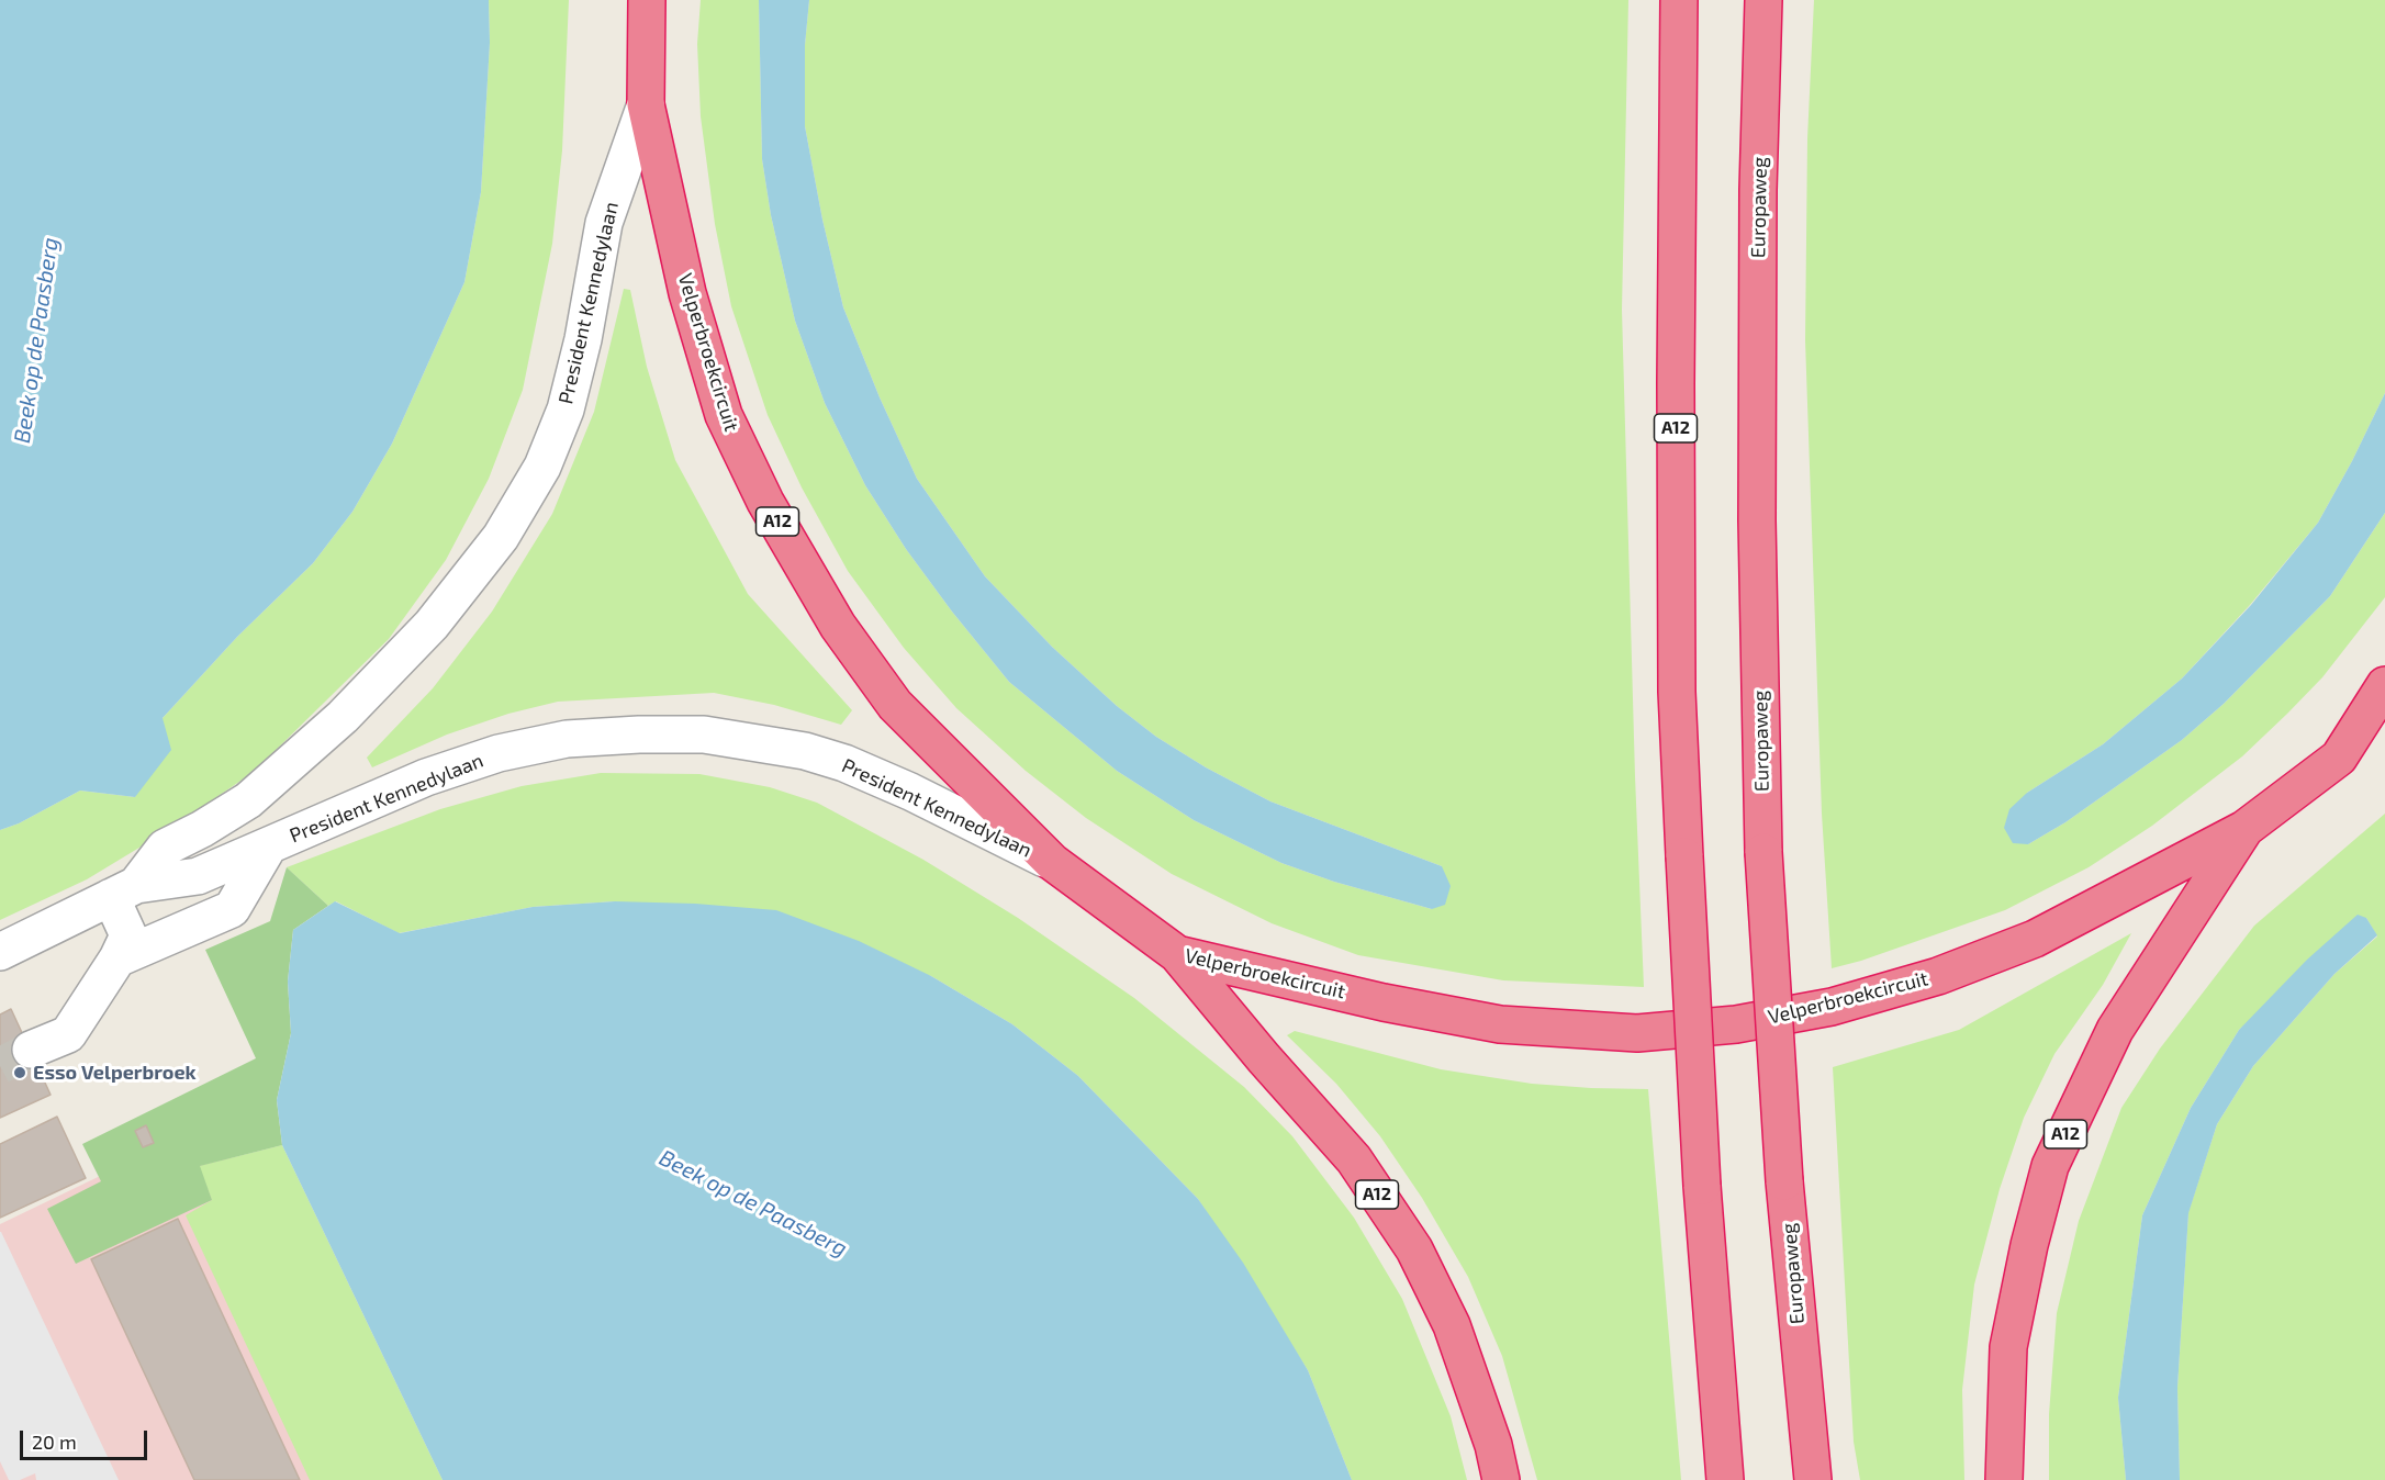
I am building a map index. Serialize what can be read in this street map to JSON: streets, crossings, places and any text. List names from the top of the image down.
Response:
{
  "streets": {
    "highway": ["Europaweg", "Velperbroekcircuit", "A12"],
    "street": ["President Kennedylaan"]
  },
  "crossings": [
    ["President Kennedylaan", "Velperbroekcircuit"],
    ["Velperbroekcircuit", "A12"]
  ],
  "water": ["Beek op de Paasberg"],
  "places": ["Esso Velperbroek"],
  "scale_bar": "20 m"
}
